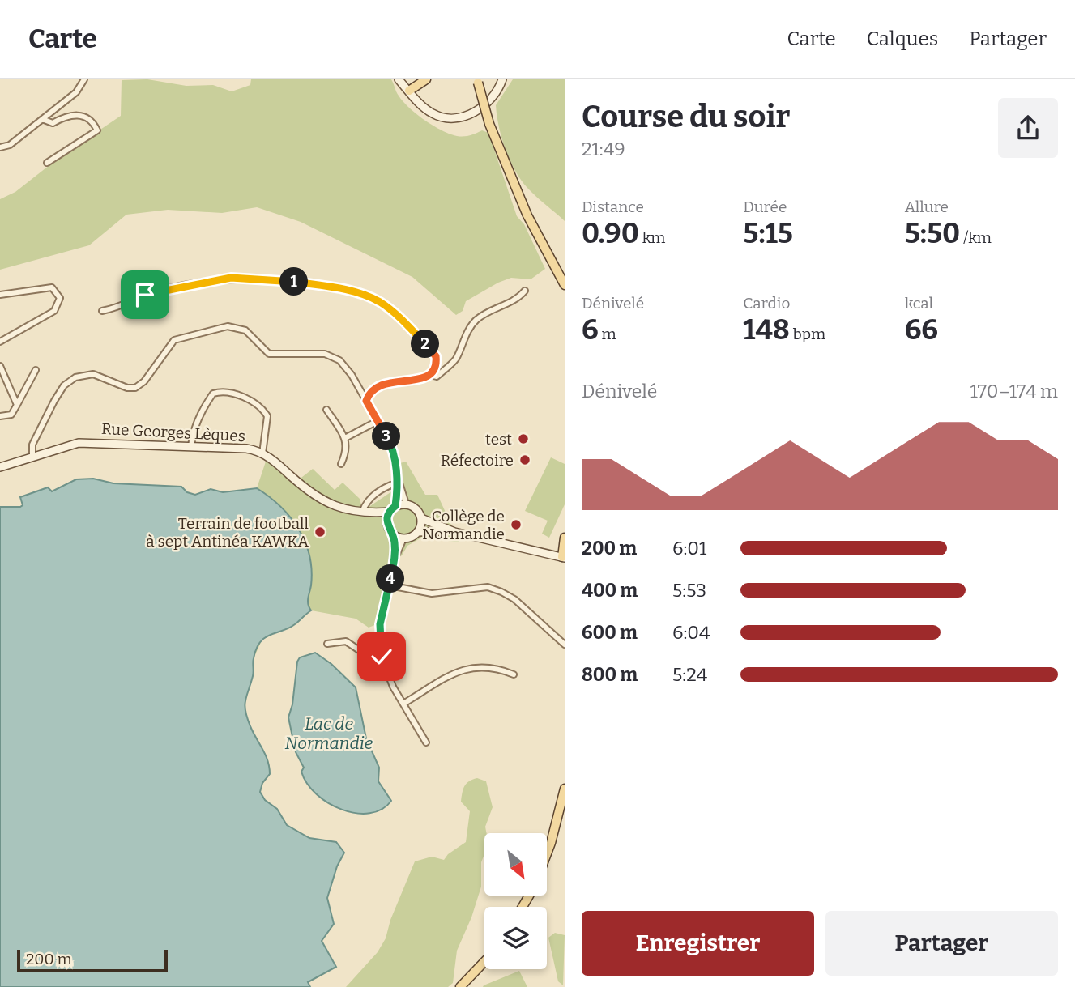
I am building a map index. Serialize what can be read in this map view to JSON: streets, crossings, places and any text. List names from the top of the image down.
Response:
{
  "streets": {
    "main road": ["Rue Georges Lèques"]
  },
  "water": ["Lac de Normandie"],
  "places": [
    "test",
    "Réfectoire",
    "Collège de Normandie",
    "Terrain de football à sept Antinéa KAWKA"
  ],
  "scale_bar": "200 m",
  "north": "bottom right",
  "page": {
    "header": "Carte",
    "nav": ["Carte", "Calques", "Partager"],
    "heading": ["Course du soir", "21:49"],
    "stats": [
      ["Distance", "0.90 km"],
      ["Durée", "5:15"],
      ["Allure", "5:50 /km"],
      ["Dénivelé", "6 m"],
      ["Cardio", "148 bpm"],
      ["kcal", "66"]
    ],
    "pins": [
      "1",
      "2",
      "3",
      "4"
    ],
    "chart": ["Dénivelé", "170–174 m"],
    "list": [
      {
        "name": "200 m",
        "note": "6:01"
      },
      {
        "name": "400 m",
        "note": "5:53"
      },
      {
        "name": "600 m",
        "note": "6:04"
      },
      {
        "name": "800 m",
        "note": "5:24"
      }
    ],
    "buttons": ["Enregistrer", "Partager"],
    "scale": "200 m"
  }
}
